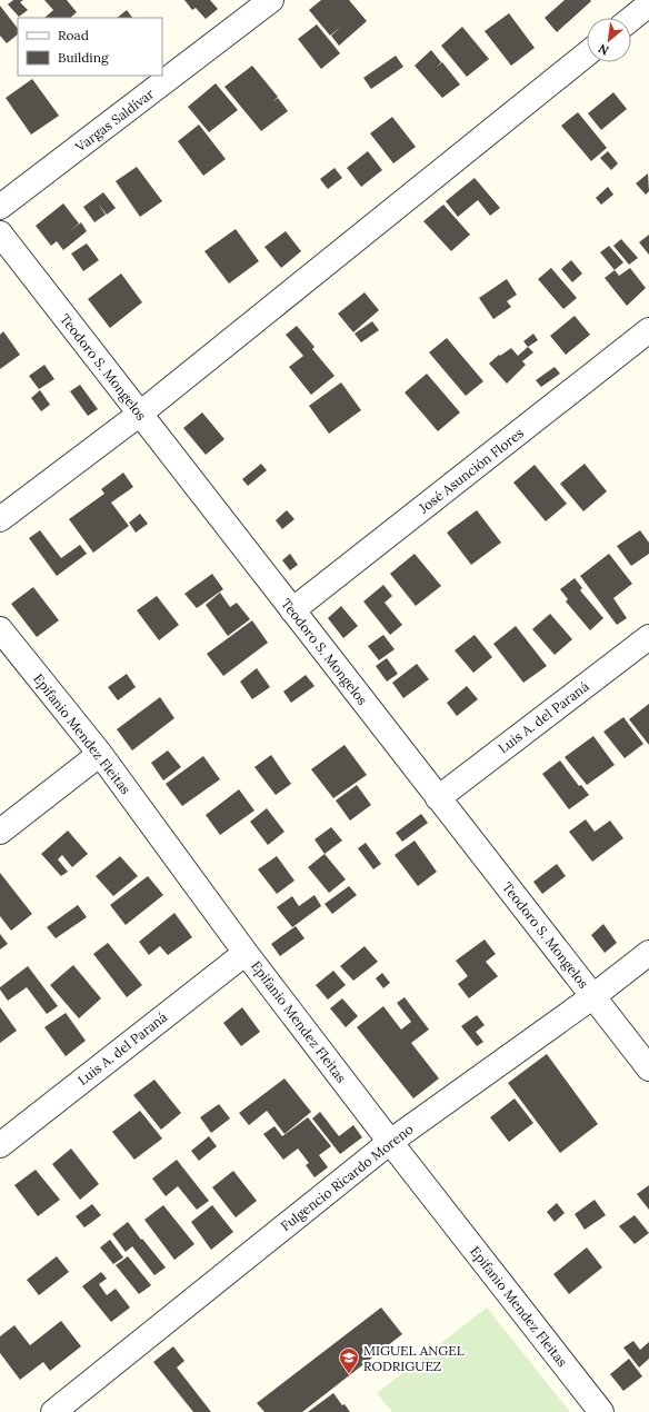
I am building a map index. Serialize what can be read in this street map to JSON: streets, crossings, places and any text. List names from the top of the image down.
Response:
{
  "streets": {
    "street": [
      "Vargas Saldívar",
      "Teodoro S. Mongelos",
      "José Asunción Flores",
      "Luis A. del Paraná",
      "Epifanio Mendez Fleitas",
      "Fulgencio Ricardo Moreno"
    ]
  },
  "crossings": [
    ["Teodoro S. Mongelos", "José Asunción Flores"],
    ["Teodoro S. Mongelos", "Luis A. del Paraná"],
    ["Teodoro S. Mongelos", "Fulgencio Ricardo Moreno"],
    ["Luis A. del Paraná", "Epifanio Mendez Fleitas"],
    ["Epifanio Mendez Fleitas", "Fulgencio Ricardo Moreno"]
  ],
  "places": {
    "school or university": ["MIGUEL ANGEL RODRIGUEZ"]
  },
  "legend": ["Road", "Building"],
  "north": "bottom left"
}
